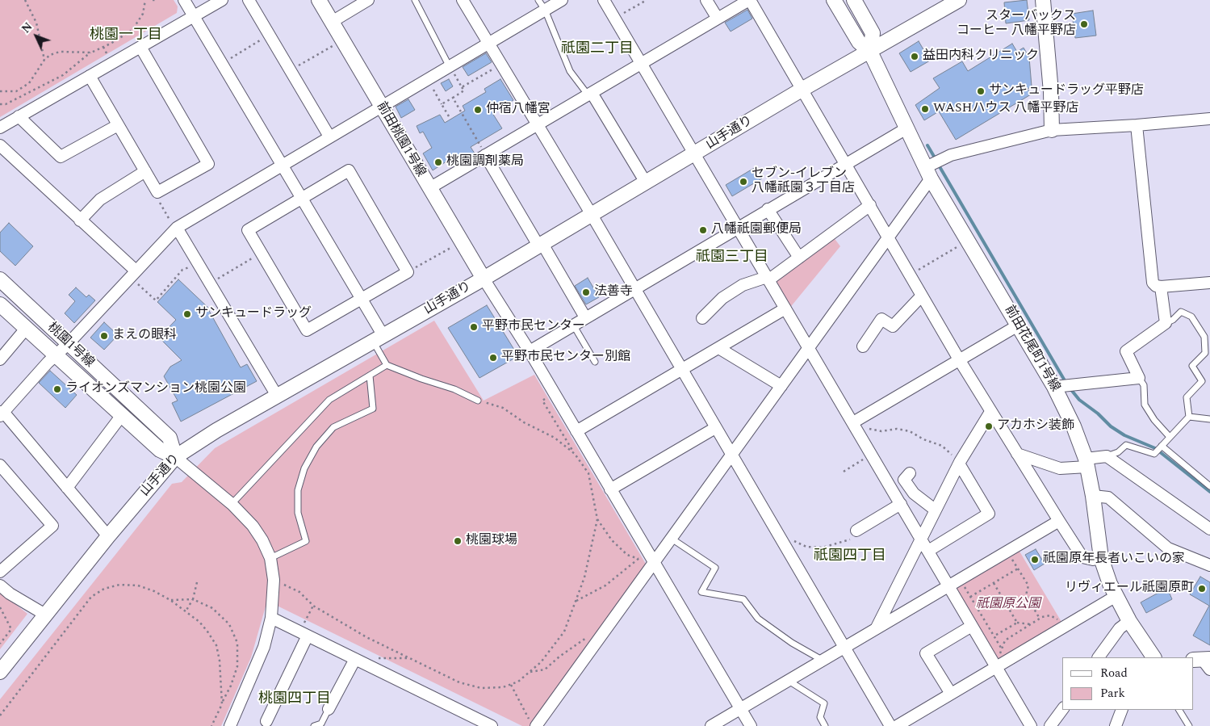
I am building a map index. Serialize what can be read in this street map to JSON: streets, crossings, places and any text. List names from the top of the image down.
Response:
{
  "streets": {
    "street": [
      "山手通り",
      "前田桃園1号線",
      "桃園1号線",
      "前田花尾町1号線"
    ]
  },
  "crossings": [
    ["山手通り", "前田桃園1号線"],
    ["山手通り", "桃園1号線"],
    ["山手通り", "前田花尾町1号線"]
  ],
  "districts": [
    "桃園一丁目",
    "祇園二丁目",
    "祇園三丁目",
    "祇園四丁目",
    "桃園四丁目"
  ],
  "parks": ["祇園原公園"],
  "places": [
    "スターバックス コーヒー 八幡平野店",
    "益田内科クリニック",
    "サンキュードラッグ平野店",
    "WASHハウス 八幡平野店",
    "仲宿八幡宮",
    "桃園調剤薬局",
    "セブン-イレブン 八幡祇園３丁目店",
    "八幡祇園郵便局",
    "法善寺",
    "サンキュードラッグ",
    "平野市民センター",
    "まえの眼科",
    "平野市民センター別館",
    "ライオンズマンション桃園公園",
    "アカホシ装飾",
    "桃園球場",
    "祇園原年長者いこいの家",
    "リヴィエール祇園原町"
  ],
  "legend": ["Road", "Park"],
  "north": "top left"
}
